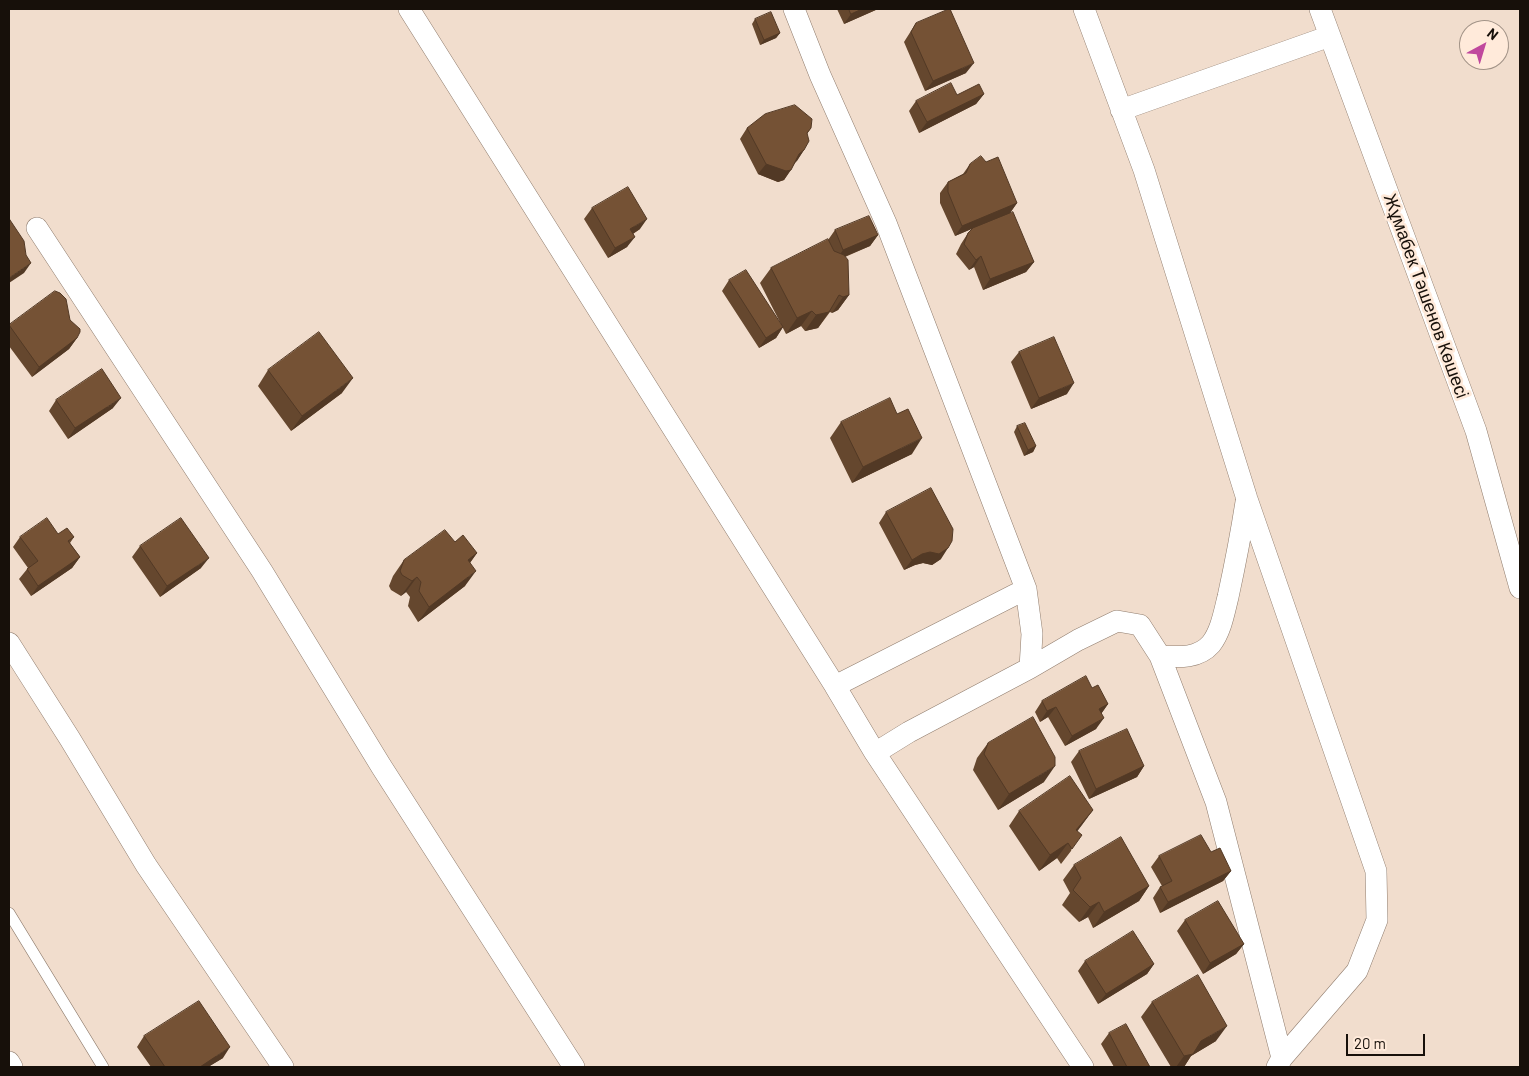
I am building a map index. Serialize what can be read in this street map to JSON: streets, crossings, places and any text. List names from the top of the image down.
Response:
{
  "streets": {
    "street": ["Жұмабек Тәшенов Көшесі"]
  },
  "scale_bar": "20 m",
  "north": "top right"
}
